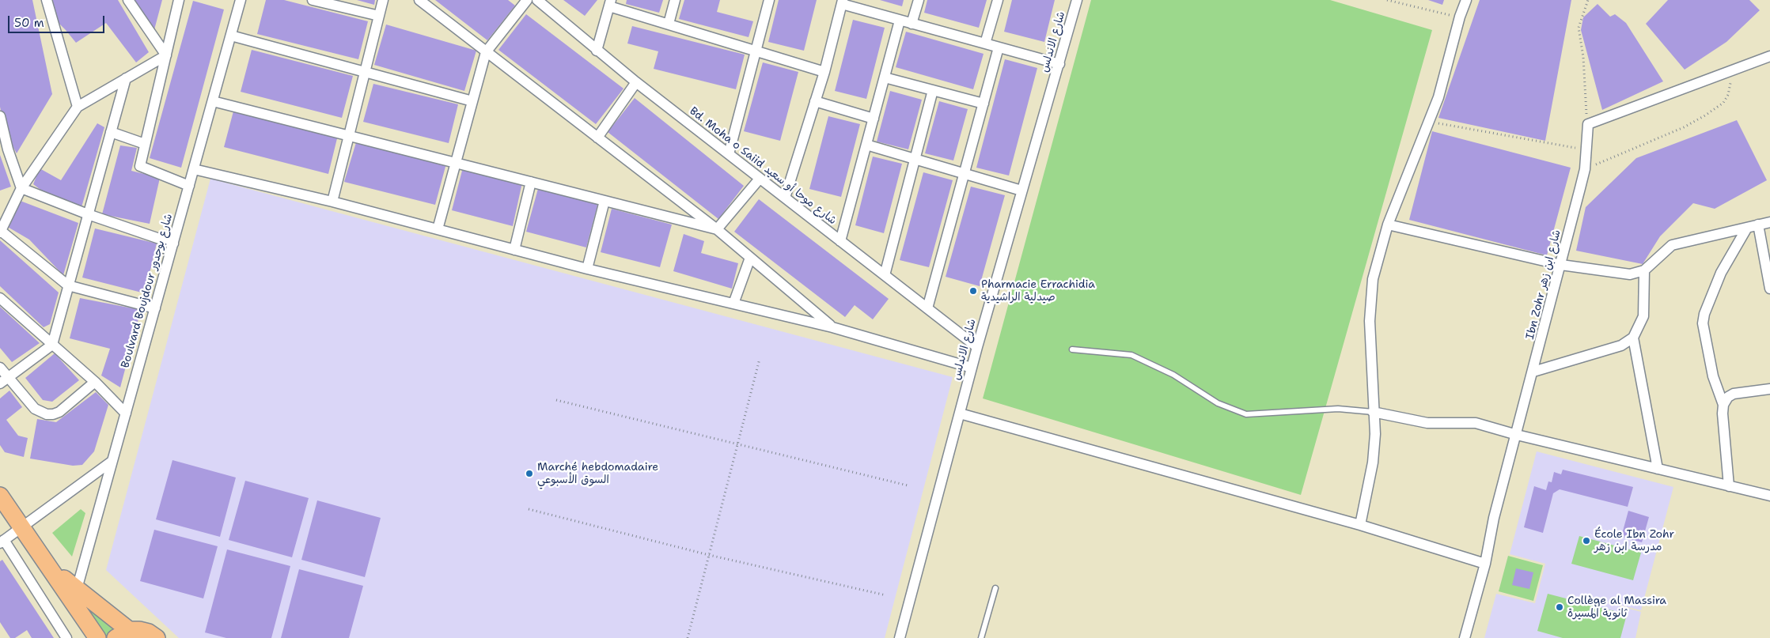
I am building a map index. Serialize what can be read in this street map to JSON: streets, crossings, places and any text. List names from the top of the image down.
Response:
{
  "streets": {
    "street": [
      "شارع الاندلس",
      "Bd. Moha o Saiid شارع موحا أو سعيد",
      "Ibn Zohr شارع ابن زهر",
      "Boulvard Boujdour شارع بوجدور"
    ]
  },
  "crossings": [
    ["شارع الاندلس", "Bd. Moha o Saiid شارع موحا أو سعيد"]
  ],
  "places": [
    "Pharmacie Errachidia صيدلية الراشيدية",
    "Marché hebdomadaire السوق الأسبوعي",
    "École Ibn Zohr مدرسة ابن زهر",
    "Collège al Massira ثانوية المسيرة"
  ],
  "scale_bar": "50 m"
}
